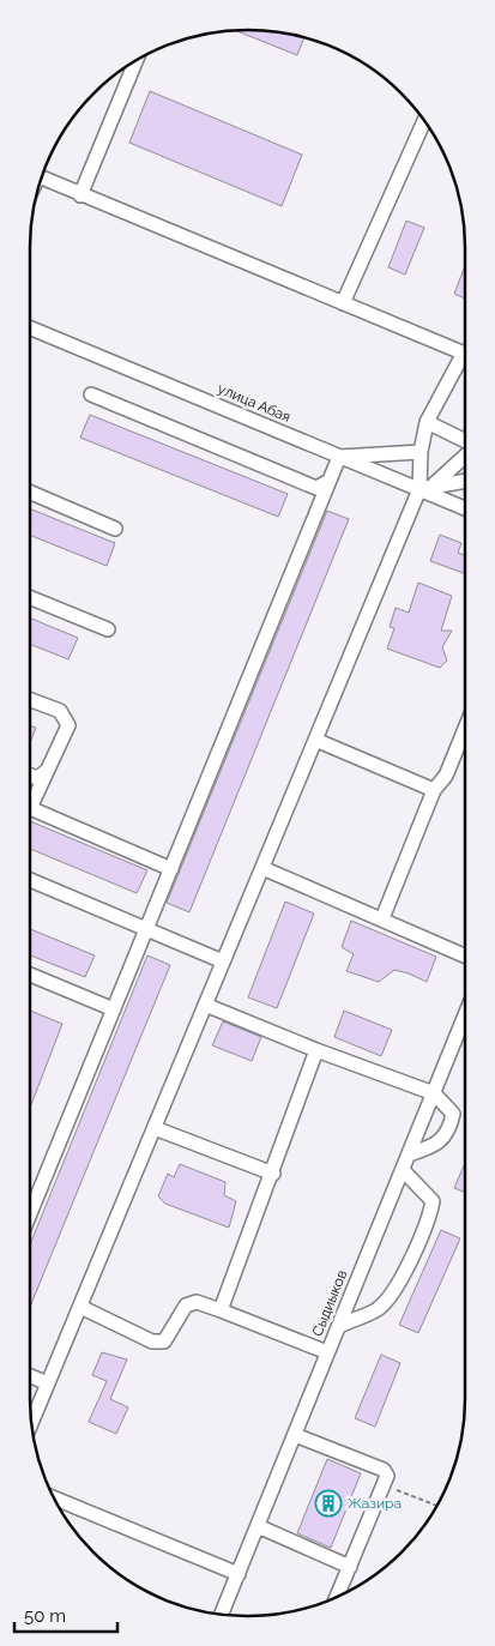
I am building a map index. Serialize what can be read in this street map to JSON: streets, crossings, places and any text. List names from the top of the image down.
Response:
{
  "streets": {
    "street": ["улица Абая", "Сыдиыков"]
  },
  "places": {
    "building": ["Жазира"]
  },
  "scale_bar": "50 m"
}
